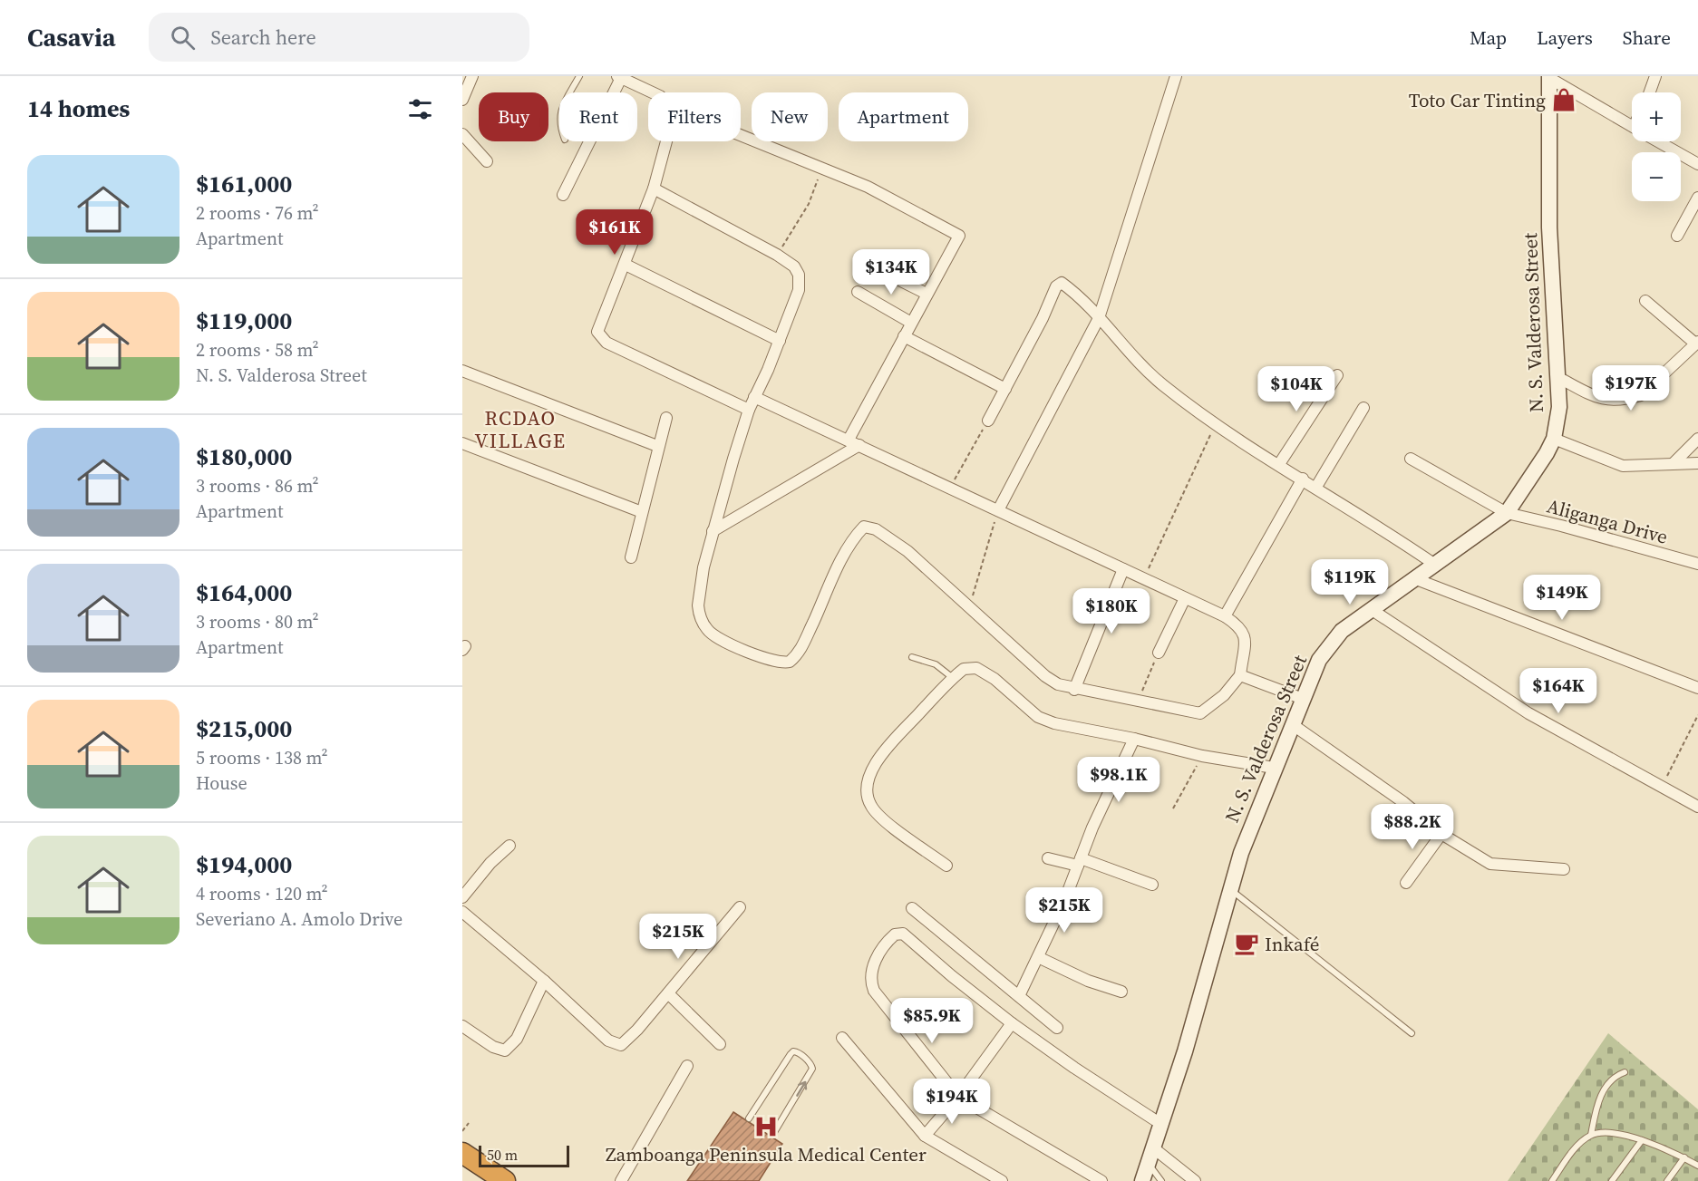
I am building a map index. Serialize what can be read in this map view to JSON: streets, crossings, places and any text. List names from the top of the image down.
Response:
{
  "streets": {
    "main road": ["N. S. Valderosa Street"],
    "street": ["Aliganga Drive"]
  },
  "crossings": [
    ["N. S. Valderosa Street", "Aliganga Drive"]
  ],
  "districts": ["RCDAO VILLAGE"],
  "places": {
    "shop": ["Toto Car Tinting"],
    "cafe": ["Inkafé"],
    "hospital": ["Zamboanga Peninsula Medical Center"]
  },
  "scale_bar": "50 m",
  "page": {
    "header": "Casavia",
    "search": "Search here",
    "nav": ["Map", "Layers", "Share"],
    "heading": "14 homes",
    "map_buttons": ["+", "−"],
    "chip": [
      "Buy",
      "Rent",
      "Filters",
      "New",
      "Apartment"
    ],
    "list": [
      {
        "name": "$161,000",
        "note": "2 rooms · 76 m² · Apartment"
      },
      {
        "name": "$119,000",
        "note": "2 rooms · 58 m² · N. S. Valderosa Street"
      },
      {
        "name": "$180,000",
        "note": "3 rooms · 86 m² · Apartment"
      },
      {
        "name": "$164,000",
        "note": "3 rooms · 80 m² · Apartment"
      },
      {
        "name": "$215,000",
        "note": "5 rooms · 138 m² · House"
      },
      {
        "name": "$194,000",
        "note": "4 rooms · 120 m² · Severiano A. Amolo Drive"
      }
    ],
    "price": [
      "$161K",
      "$134K",
      "$197K",
      "$104K",
      "$119K",
      "$149K",
      "$180K",
      "$164K",
      "$98.1K",
      "$88.2K",
      "$215K",
      "$215K",
      "$85.9K",
      "$194K"
    ],
    "scale": "50 m"
  }
}
